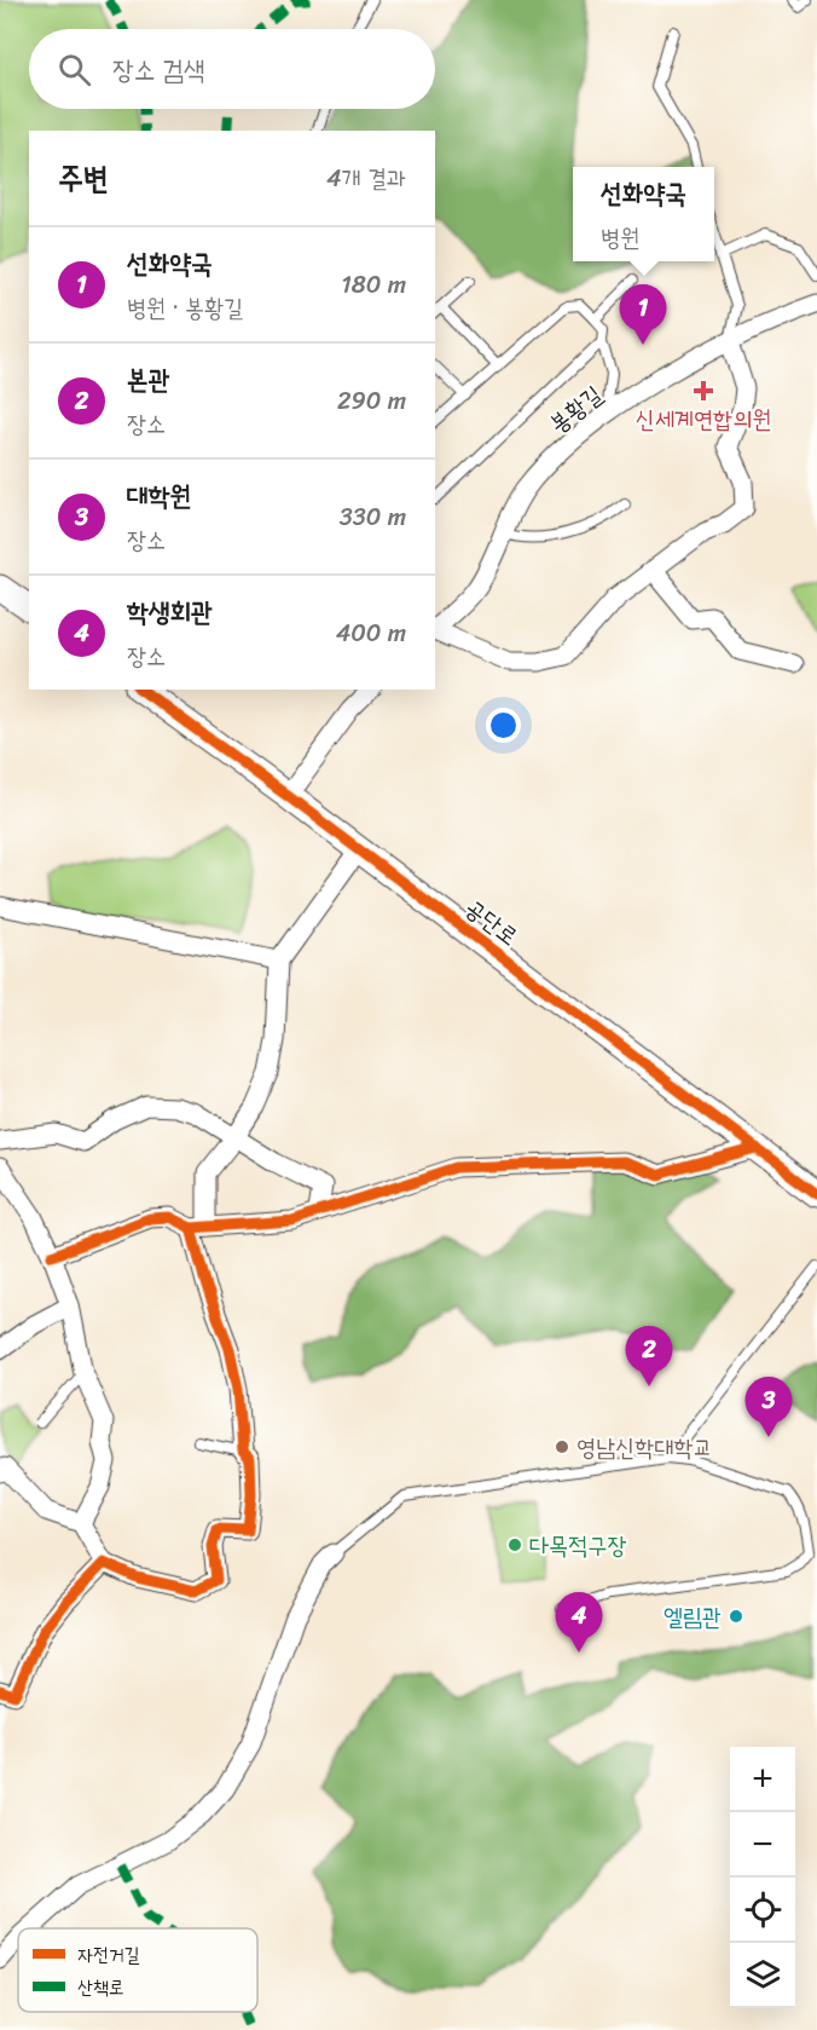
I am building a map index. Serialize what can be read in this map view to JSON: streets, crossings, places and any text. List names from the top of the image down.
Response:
{
  "streets": {
    "street": ["봉황길", "공단로"]
  },
  "places": {
    "health": ["신세계연합의원"],
    "other": ["영남신학대학교", "다목적구장", "엘림관"]
  },
  "legend": ["자전거길", "산책로"],
  "page": {
    "search": "장소 검색",
    "heading": ["주변", "4개 결과"],
    "popup": ["선화약국", "병원"],
    "list": [
      {
        "mark": "1",
        "name": "선화약국",
        "note": "병원 · 봉황길",
        "value": "180 m"
      },
      {
        "mark": "2",
        "name": "본관",
        "note": "장소",
        "value": "290 m"
      },
      {
        "mark": "3",
        "name": "대학원",
        "note": "장소",
        "value": "330 m"
      },
      {
        "mark": "4",
        "name": "학생회관",
        "note": "장소",
        "value": "400 m"
      }
    ],
    "pins": [
      "1",
      "2",
      "3",
      "4"
    ],
    "map_buttons": ["+", "−"]
  }
}
